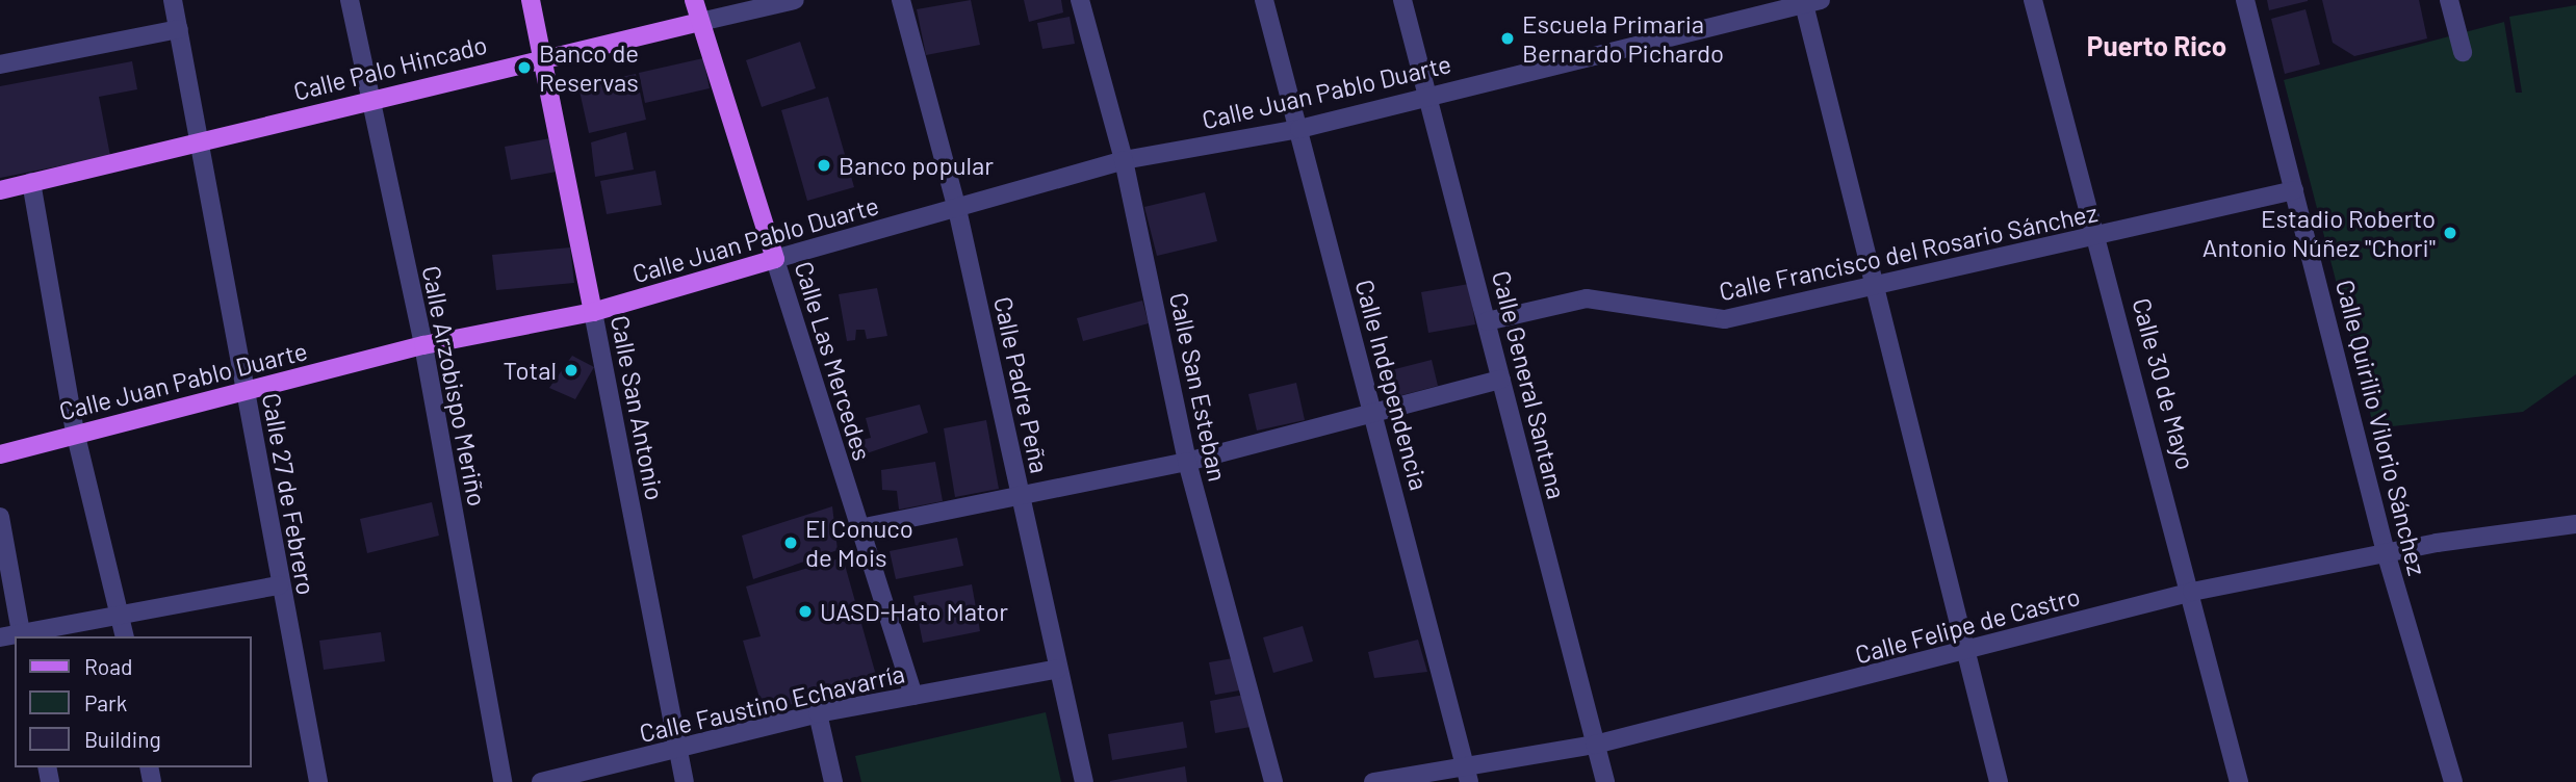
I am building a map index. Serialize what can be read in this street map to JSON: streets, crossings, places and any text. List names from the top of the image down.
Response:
{
  "streets": {
    "main road": [
      "Calle Palo Hincado",
      "Calle Juan Pablo Duarte",
      "Calle Las Mercedes",
      "Calle San Antonio"
    ],
    "street": [
      "Calle Francisco del Rosario Sánchez",
      "Calle 30 de Mayo",
      "Calle Padre Peña",
      "Calle Independencia",
      "Calle General Santana",
      "Calle Arzobispo Meriño",
      "Calle San Esteban",
      "Calle Quirilio Vilorio Sánchez",
      "Calle 27 de Febrero",
      "Calle Felipe de Castro",
      "Calle Faustino Echavarría"
    ]
  },
  "crossings": [
    ["Calle Palo Hincado", "Calle Las Mercedes"],
    ["Calle Palo Hincado", "Calle Arzobispo Meriño"],
    ["Calle Palo Hincado", "Calle San Antonio"],
    ["Calle Palo Hincado", "Calle 27 de Febrero"],
    ["Calle Juan Pablo Duarte", "Calle Las Mercedes"],
    ["Calle Juan Pablo Duarte", "Calle Padre Peña"],
    ["Calle Juan Pablo Duarte", "Calle Independencia"],
    ["Calle Juan Pablo Duarte", "Calle General Santana"],
    ["Calle Juan Pablo Duarte", "Calle Arzobispo Meriño"],
    ["Calle Juan Pablo Duarte", "Calle San Esteban"],
    ["Calle Juan Pablo Duarte", "Calle San Antonio"],
    ["Calle Juan Pablo Duarte", "Calle 27 de Febrero"],
    ["Calle Francisco del Rosario Sánchez", "Calle 30 de Mayo"],
    ["Calle Francisco del Rosario Sánchez", "Calle General Santana"],
    ["Calle Francisco del Rosario Sánchez", "Calle Quirilio Vilorio Sánchez"],
    ["Calle Las Mercedes", "Calle Faustino Echavarría"],
    ["Calle 30 de Mayo", "Calle Felipe de Castro"],
    ["Calle Padre Peña", "Calle Faustino Echavarría"],
    ["Calle Independencia", "Calle Felipe de Castro"],
    ["Calle General Santana", "Calle Felipe de Castro"],
    ["Calle San Antonio", "Calle Faustino Echavarría"],
    ["Calle Quirilio Vilorio Sánchez", "Calle Felipe de Castro"]
  ],
  "districts": ["Puerto Rico"],
  "places": [
    "Escuela Primaria Bernardo Pichardo",
    "Banco de Reservas",
    "Banco popular",
    "Estadio Roberto Antonio Núñez \"Chori\"",
    "Total",
    "El Conuco de Mois",
    "UASD-Hato Mator"
  ],
  "legend": ["Road", "Park", "Building"]
}
